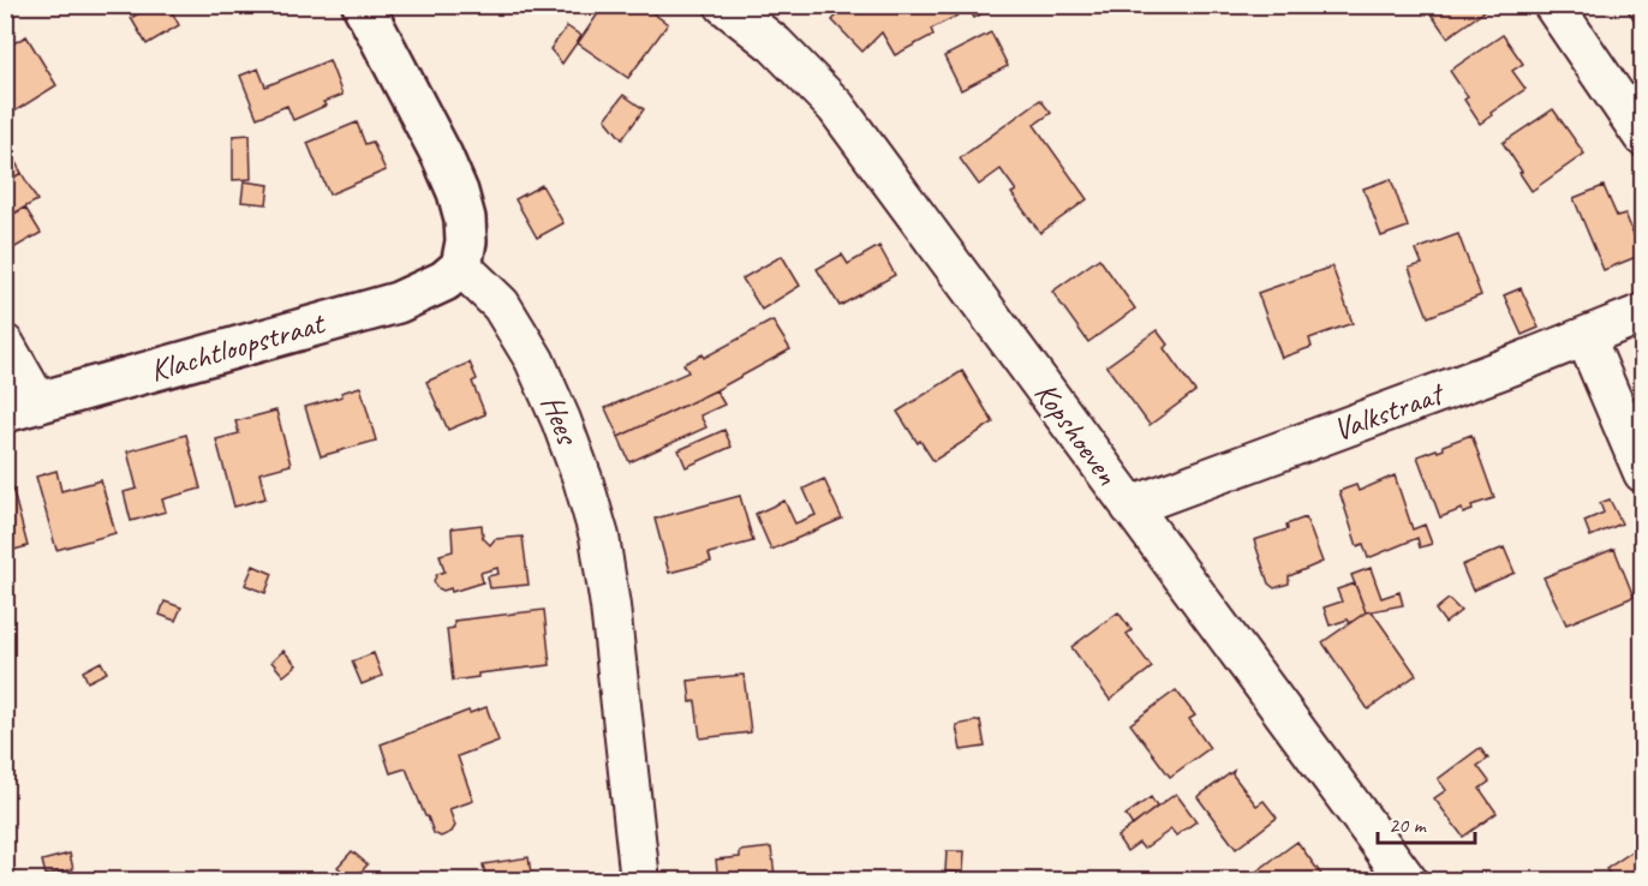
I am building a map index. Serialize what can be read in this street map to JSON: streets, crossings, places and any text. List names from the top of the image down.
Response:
{
  "streets": {
    "main road": ["Klachtloopstraat"],
    "street": ["Valkstraat", "Hees", "Kopshoeven"]
  },
  "crossings": [
    ["Klachtloopstraat", "Hees"],
    ["Valkstraat", "Kopshoeven"]
  ],
  "scale_bar": "20 m"
}
